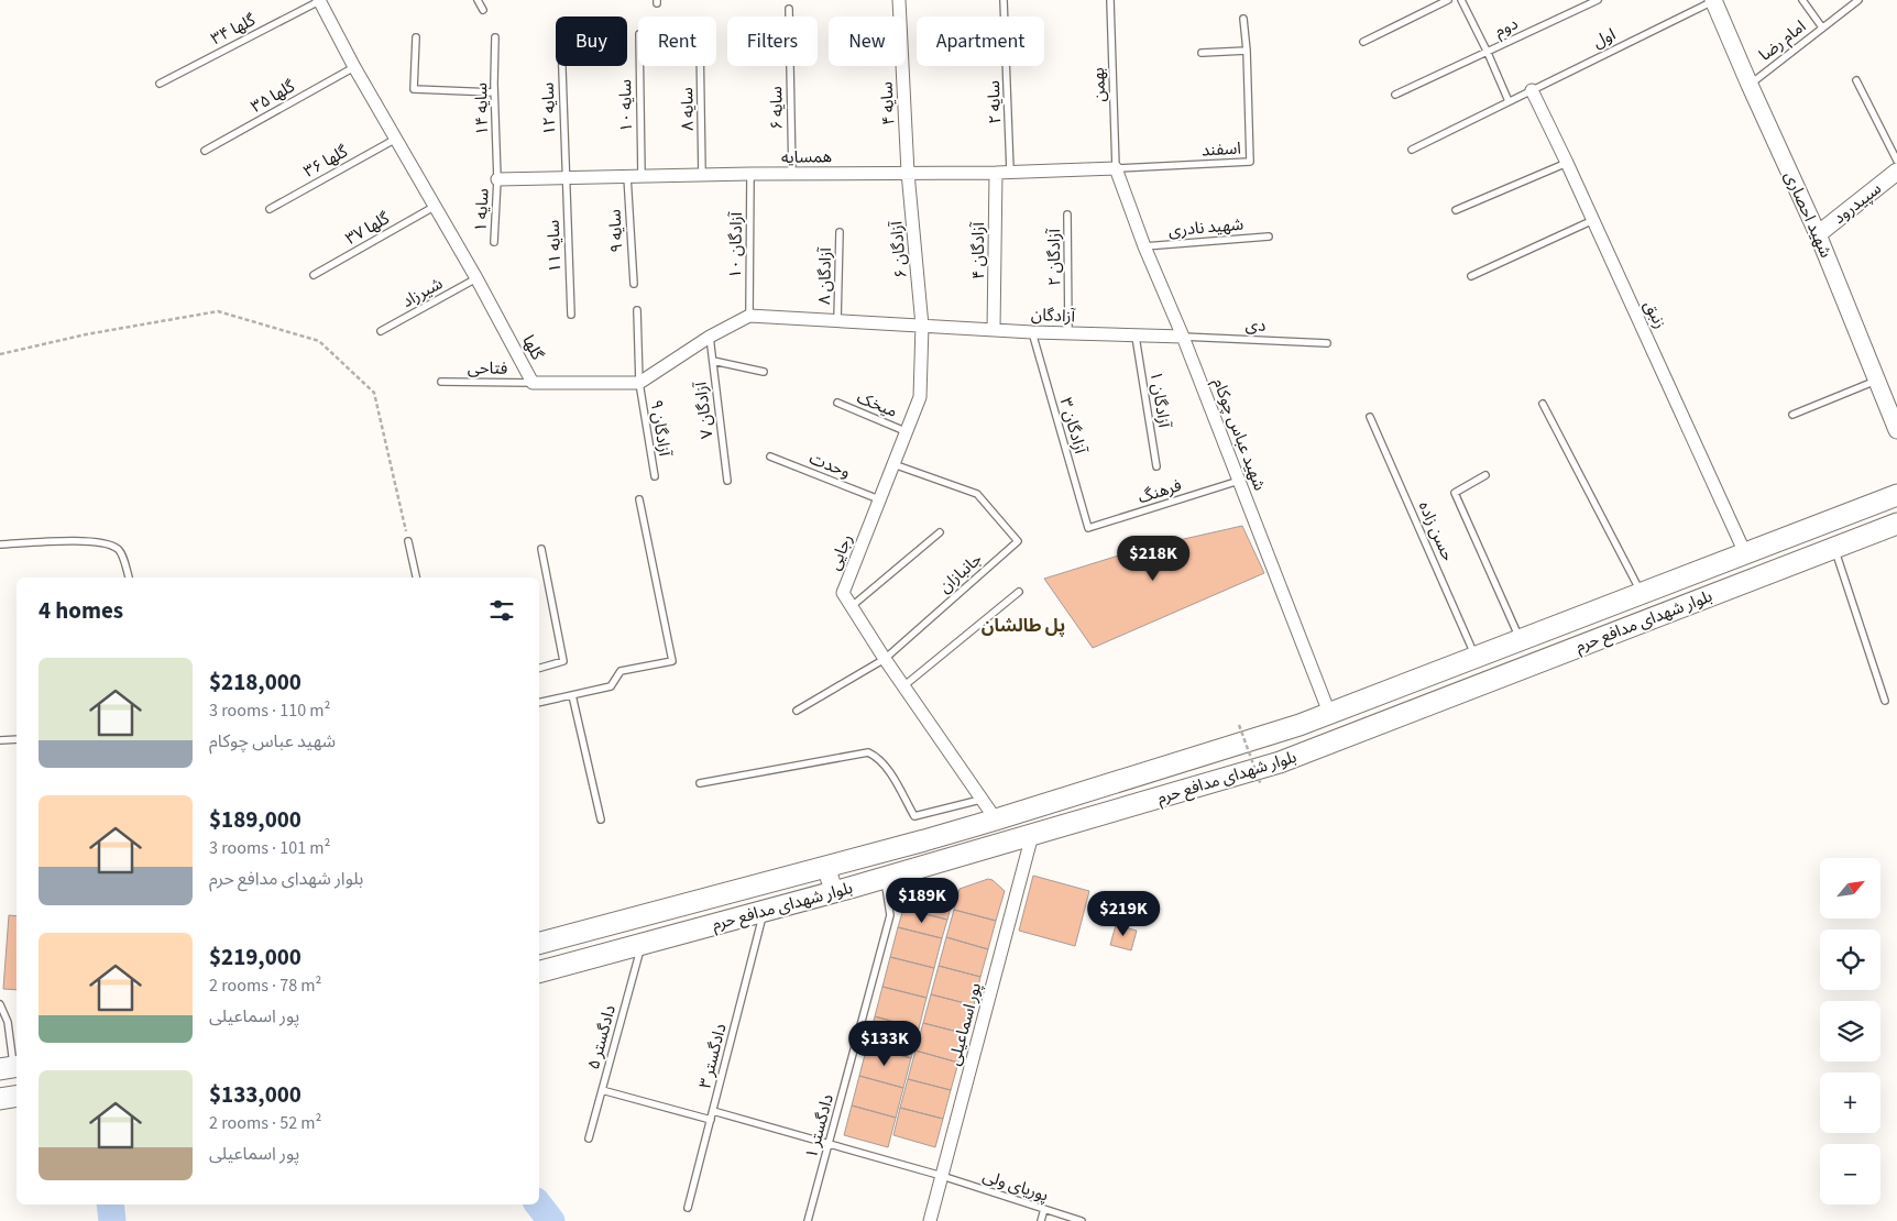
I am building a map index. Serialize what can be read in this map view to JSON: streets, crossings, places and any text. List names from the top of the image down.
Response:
{
  "streets": {
    "main road": ["بلوار شهدای مدافع حرم"],
    "street": [
      "سایه ۴",
      "همسایه",
      "سپیدرود",
      "شهید احصاری",
      "آزادگان ۶",
      "آزادگان ۴",
      "زنبق",
      "آزادگان",
      "گلها",
      "شهید عباس چوکام",
      "رجایی",
      "پور اسماعیلی"
    ],
    "lane": [
      "دوم",
      "گلها ۳۴",
      "اول",
      "امام رضا",
      "بهمن",
      "گلها ۳۵",
      "سایه ۲",
      "سایه ۱۰",
      "سایه ۶",
      "سایه ۱۴",
      "سایه ۱۲",
      "سایه ۸",
      "اسفند",
      "گلها ۳۶",
      "سایه ۱",
      "شهید نادری",
      "گلها ۳۷",
      "سایه ۹",
      "آزادگان ۱۰",
      "سایه ۱۱",
      "آزادگان ۲",
      "آزادگان ۸",
      "شیرزاد",
      "دی",
      "فتاحی",
      "آزادگان ۱",
      "میخک",
      "آزادگان ۷",
      "آزادگان ۳",
      "آزادگان ۹",
      "وحدت",
      "فرهنگ",
      "حسن زاده",
      "جانبازان",
      "دادگستر ۵",
      "دادگستر ۳",
      "دادگستر ۱",
      "پوریای ولی"
    ]
  },
  "crossings": [
    ["گلها ۳۴", "گلها"],
    ["اول", "شهید احصاری"],
    ["اول", "زنبق"],
    ["امام رضا", "شهید احصاری"],
    ["بهمن", "اسفند"],
    ["بهمن", "همسایه"],
    ["بهمن", "شهید عباس چوکام"],
    ["گلها ۳۵", "گلها"],
    ["سایه ۲", "همسایه"],
    ["سایه ۴", "همسایه"],
    ["سایه ۴", "آزادگان ۶"],
    ["سایه ۱۰", "همسایه"],
    ["سایه ۶", "همسایه"],
    ["سایه ۱۴", "همسایه"],
    ["سایه ۱۴", "سایه ۱"],
    ["سایه ۱۲", "همسایه"],
    ["سایه ۱۲", "سایه ۱۱"],
    ["سایه ۸", "همسایه"],
    ["اسفند", "همسایه"],
    ["اسفند", "شهید عباس چوکام"],
    ["همسایه", "سایه ۱"],
    ["همسایه", "سایه ۹"],
    ["همسایه", "آزادگان ۱۰"],
    ["همسایه", "سایه ۱۱"],
    ["همسایه", "آزادگان ۶"],
    ["همسایه", "آزادگان ۴"],
    ["همسایه", "شهید عباس چوکام"],
    ["گلها ۳۶", "گلها"],
    ["سپیدرود", "شهید احصاری"],
    ["شهید نادری", "شهید عباس چوکام"],
    ["گلها ۳۷", "گلها"],
    ["آزادگان ۶", "آزادگان"],
    ["آزادگان ۶", "رجایی"],
    ["آزادگان ۴", "آزادگان"],
    ["آزادگان ۲", "آزادگان"],
    ["شیرزاد", "گلها"],
    ["زنبق", "بلوار شهدای مدافع حرم"],
    ["آزادگان", "دی"],
    ["آزادگان", "آزادگان ۱"],
    ["آزادگان", "آزادگان ۳"],
    ["آزادگان", "شهید عباس چوکام"],
    ["آزادگان", "رجایی"],
    ["دی", "شهید عباس چوکام"],
    ["گلها", "فتاحی"],
    ["گلها", "آزادگان ۹"],
    ["میخک", "رجایی"],
    ["آزادگان ۳", "فرهنگ"],
    ["شهید عباس چوکام", "فرهنگ"],
    ["شهید عباس چوکام", "بلوار شهدای مدافع حرم"],
    ["وحدت", "رجایی"],
    ["حسن زاده", "بلوار شهدای مدافع حرم"],
    ["رجایی", "جانبازان"],
    ["رجایی", "بلوار شهدای مدافع حرم"],
    ["بلوار شهدای مدافع حرم", "پور اسماعیلی"],
    ["بلوار شهدای مدافع حرم", "دادگستر ۵"],
    ["بلوار شهدای مدافع حرم", "دادگستر ۳"],
    ["بلوار شهدای مدافع حرم", "دادگستر ۱"],
    ["پور اسماعیلی", "پوریای ولی"],
    ["دادگستر ۳", "پوریای ولی"],
    ["دادگستر ۱", "پوریای ولی"]
  ],
  "districts": ["پل طالشان"],
  "north": "top right",
  "page": {
    "chip": [
      "Buy",
      "Rent",
      "Filters",
      "New",
      "Apartment"
    ],
    "price": [
      "$218K",
      "$189K",
      "$219K",
      "$133K"
    ],
    "heading": "4 homes",
    "list": [
      {
        "name": "$218,000",
        "note": "3 rooms · 110 m² · شهید عباس چوکام"
      },
      {
        "name": "$189,000",
        "note": "3 rooms · 101 m² · بلوار شهدای مدافع حرم"
      },
      {
        "name": "$219,000",
        "note": "2 rooms · 78 m² · پور اسماعیلی"
      },
      {
        "name": "$133,000",
        "note": "2 rooms · 52 m² · پور اسماعیلی"
      }
    ],
    "map_buttons": ["+", "−"]
  }
}
